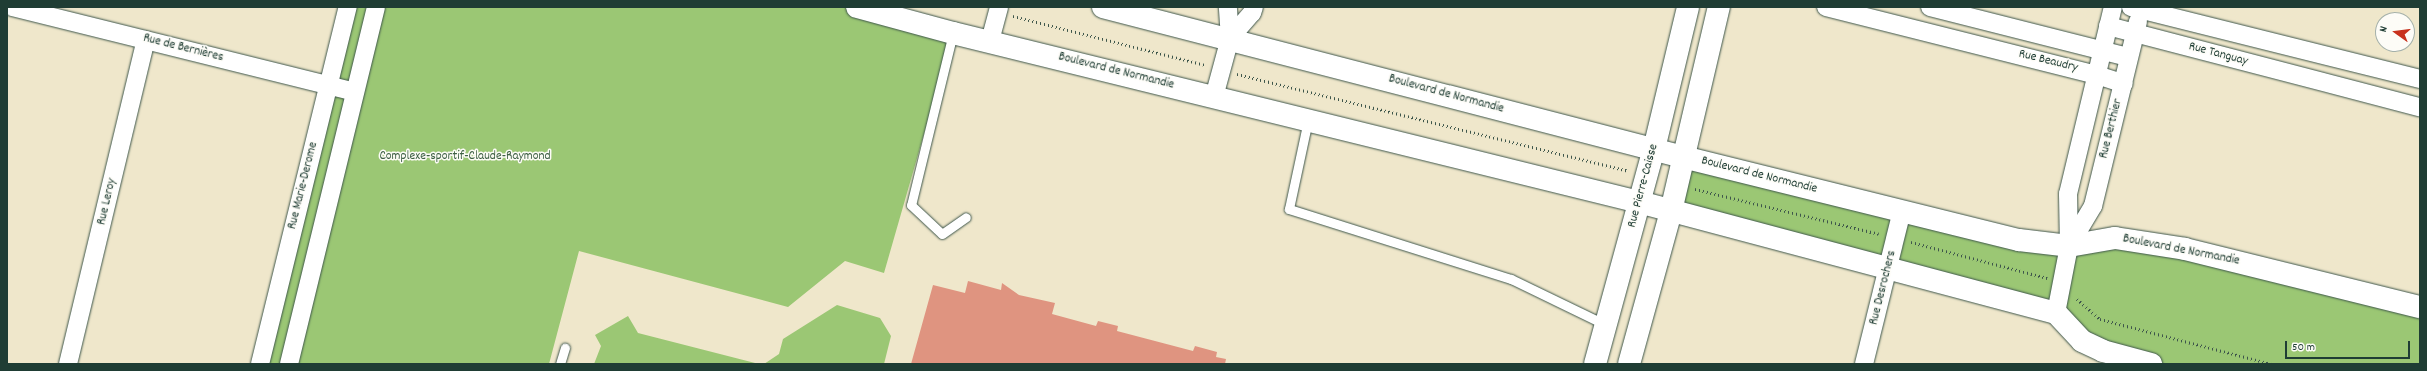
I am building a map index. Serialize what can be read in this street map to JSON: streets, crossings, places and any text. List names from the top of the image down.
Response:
{
  "streets": {
    "street": [
      "Rue de Bernières",
      "Rue Tanguay",
      "Rue Beaudry",
      "Boulevard de Normandie",
      "Rue Berthier",
      "Rue Marie-Derome",
      "Rue Pierre-Caisse",
      "Rue Leroy",
      "Rue Desrochers"
    ]
  },
  "crossings": [
    ["Rue de Bernières", "Rue Marie-Derome"],
    ["Rue de Bernières", "Rue Leroy"],
    ["Rue Tanguay", "Rue Berthier"],
    ["Rue Beaudry", "Rue Berthier"],
    ["Boulevard de Normandie", "Rue Berthier"],
    ["Boulevard de Normandie", "Rue Pierre-Caisse"],
    ["Boulevard de Normandie", "Rue Desrochers"]
  ],
  "parks": ["Complexe-sportif-Claude-Raymond"],
  "scale_bar": "50 m",
  "north": "left"
}
